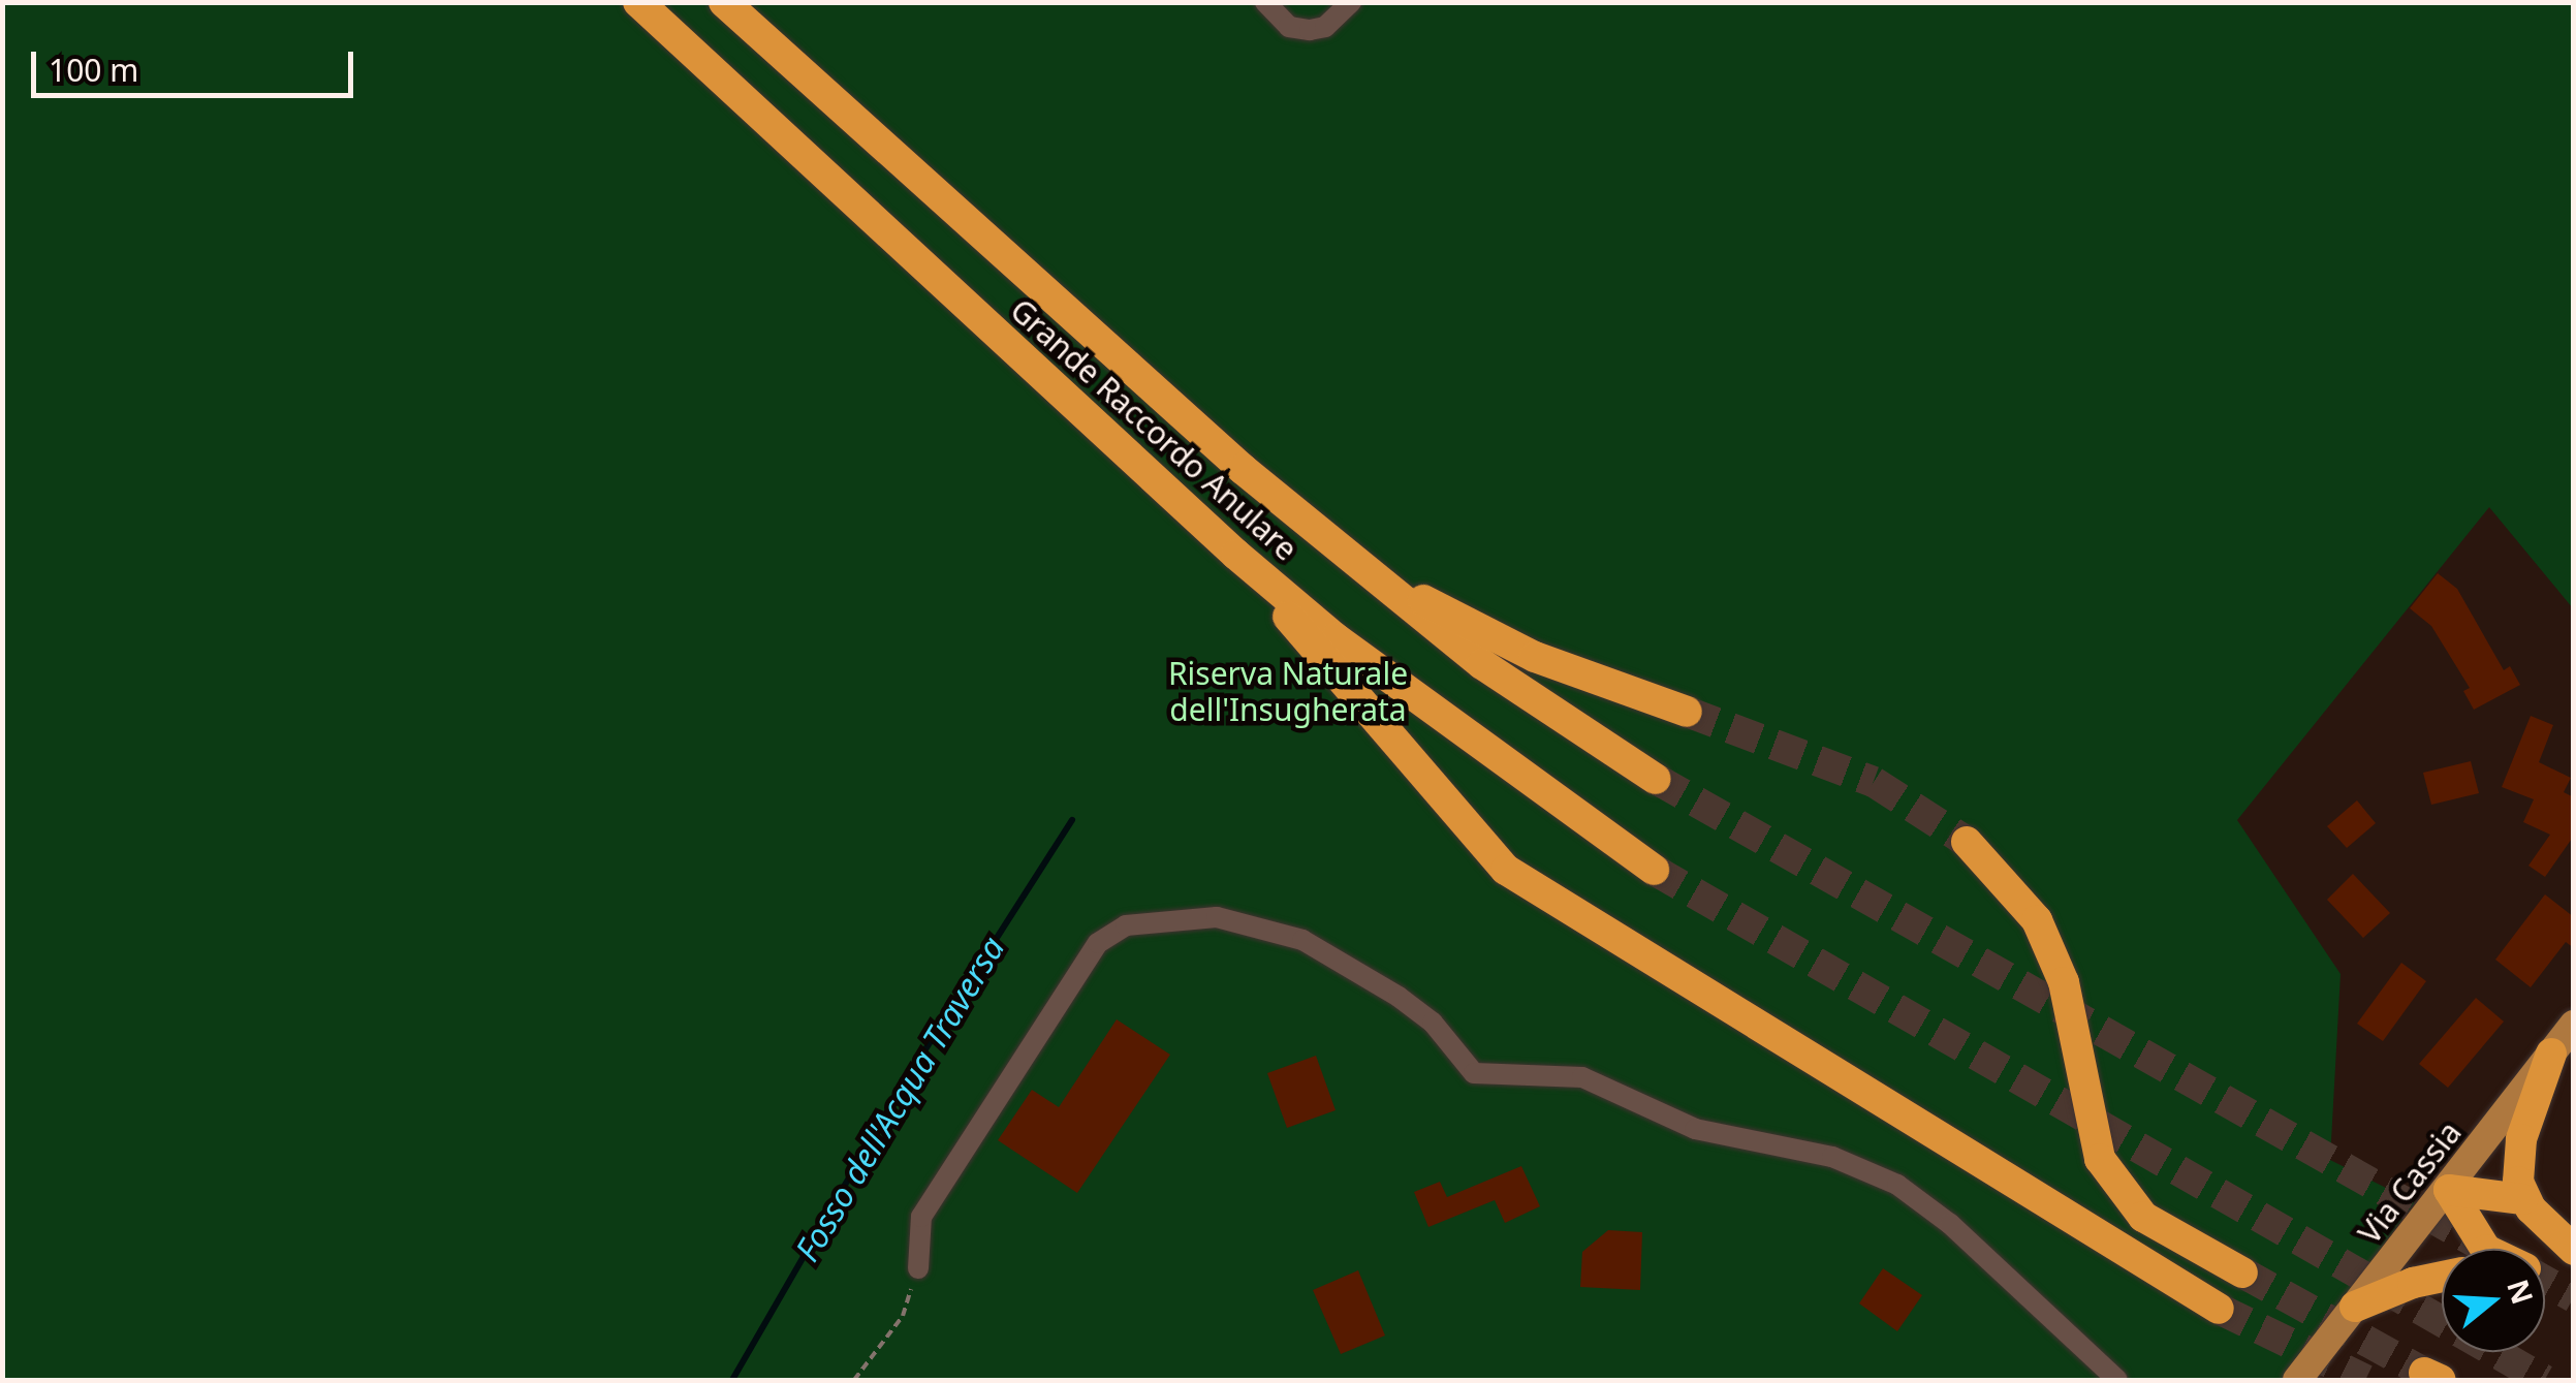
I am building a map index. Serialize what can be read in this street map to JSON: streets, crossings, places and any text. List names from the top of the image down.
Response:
{
  "streets": {
    "highway": ["Grande Raccordo Anulare"],
    "main road": ["Via Cassia"]
  },
  "water": ["Fosso dell'Acqua Traversa"],
  "parks": ["Riserva Naturale dell'Insugherata"],
  "scale_bar": "100 m",
  "north": "right"
}
